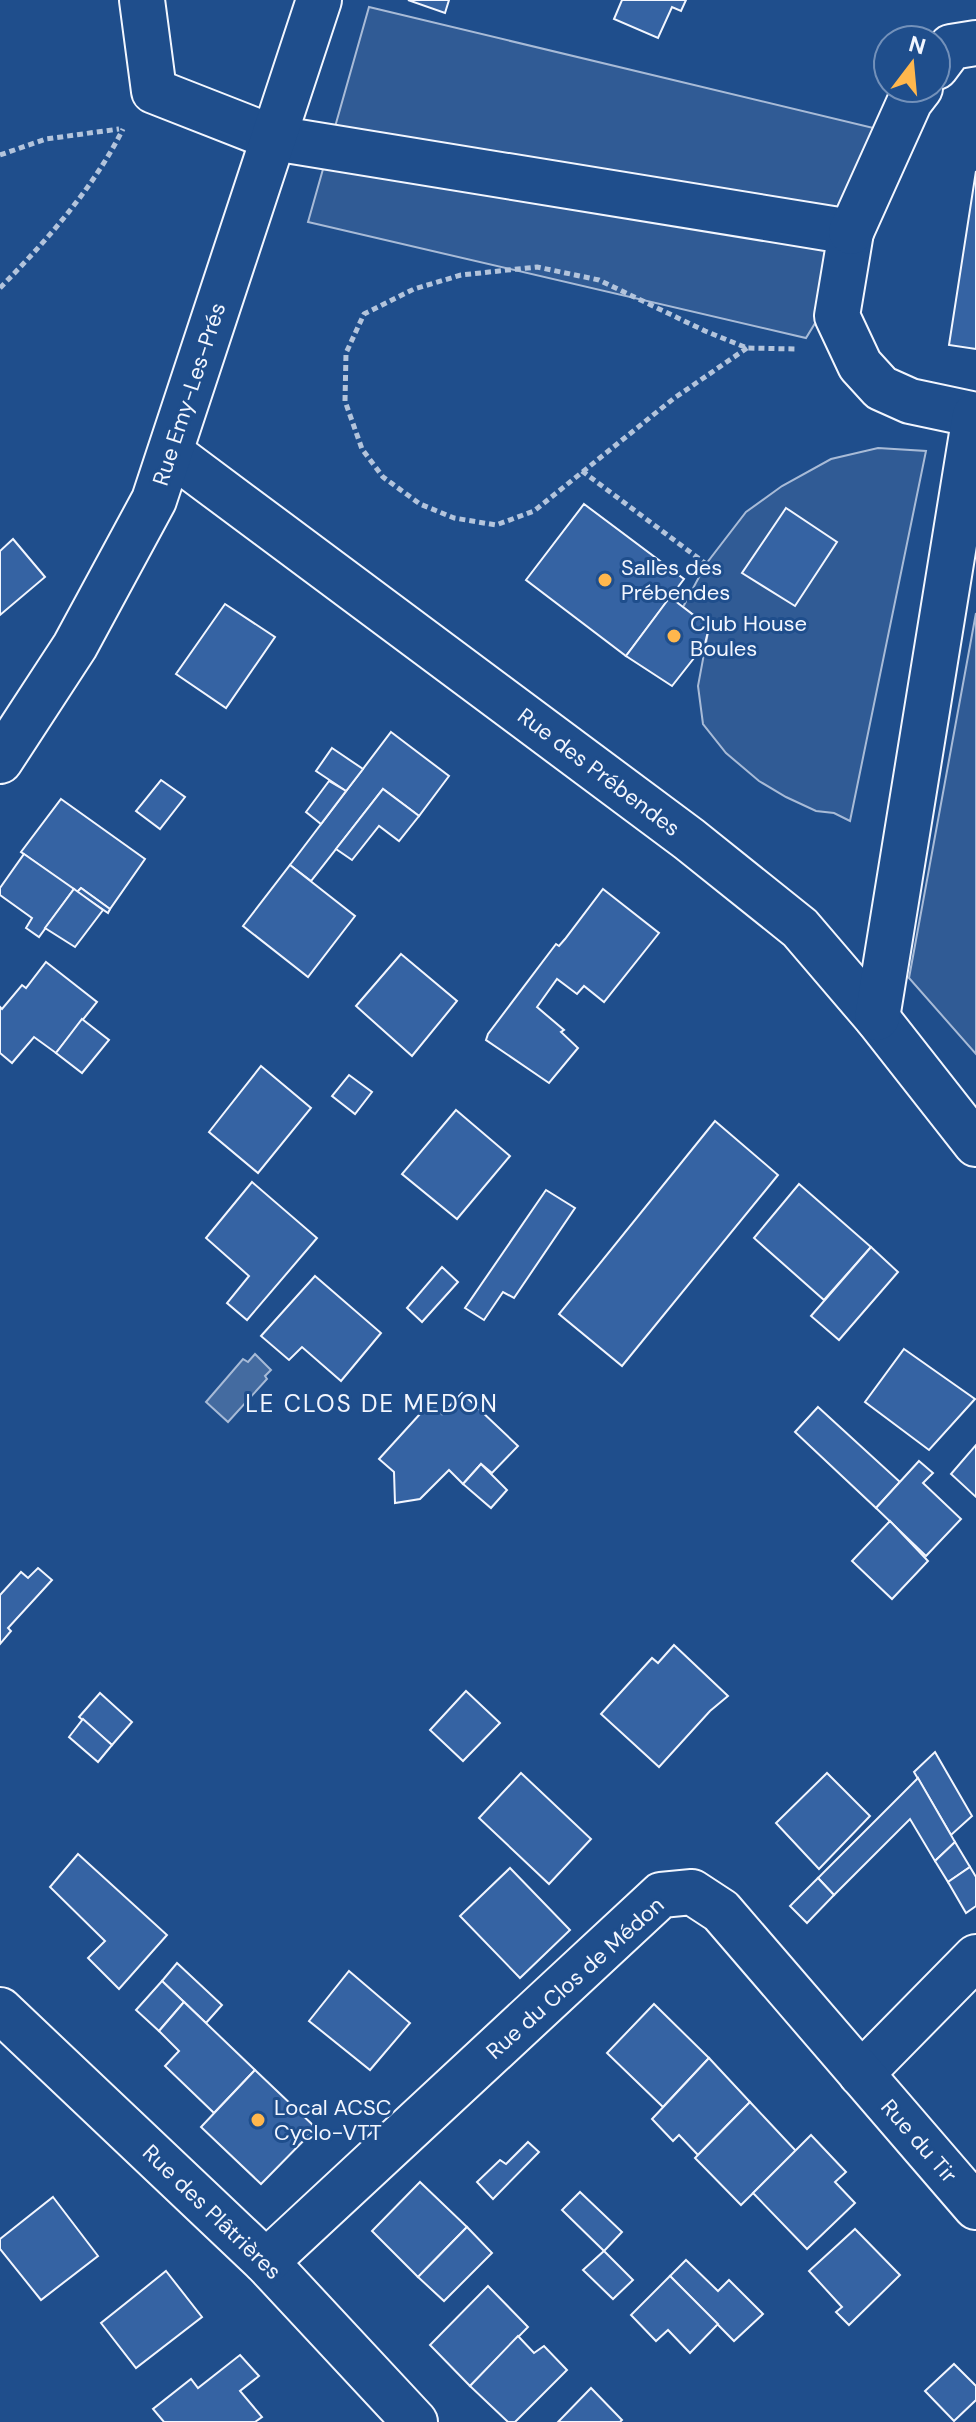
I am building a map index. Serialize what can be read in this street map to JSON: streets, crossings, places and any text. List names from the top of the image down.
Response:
{
  "streets": {
    "street": [
      "Rue Emy-Les-Prés",
      "Rue des Prébendes",
      "Rue du Clos de Médon",
      "Rue du Tir",
      "Rue des Plâtrières"
    ]
  },
  "crossings": [
    ["Rue Emy-Les-Prés", "Rue des Prébendes"],
    ["Rue du Clos de Médon", "Rue du Tir"],
    ["Rue du Clos de Médon", "Rue des Plâtrières"]
  ],
  "districts": ["LE CLOS DE MEDON"],
  "places": ["Salles des Prébendes", "Club House Boules", "Local ACSC Cyclo-VTT"],
  "north": "top"
}
